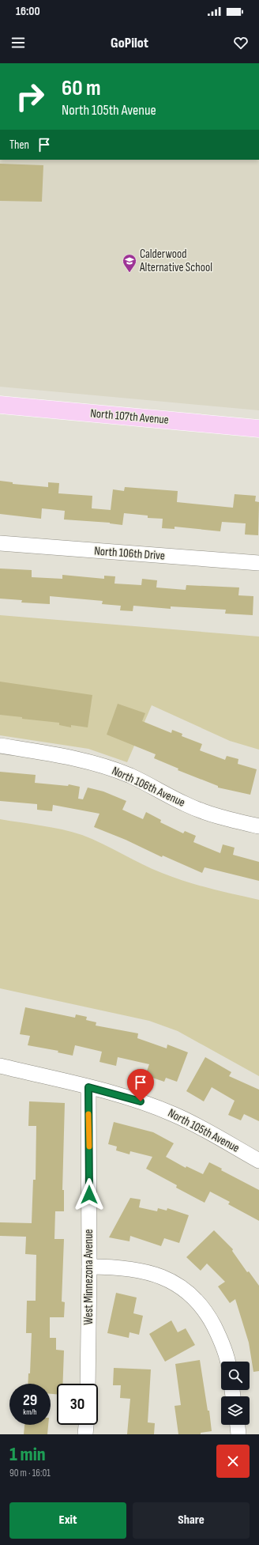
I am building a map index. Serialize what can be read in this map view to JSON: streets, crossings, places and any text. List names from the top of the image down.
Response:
{
  "streets": {
    "main road": ["North 107th Avenue"],
    "street": [
      "North 106th Drive",
      "North 106th Avenue",
      "North 105th Avenue",
      "West Minnezona Avenue"
    ]
  },
  "crossings": [
    ["North 105th Avenue", "West Minnezona Avenue"]
  ],
  "places": {
    "school or university": ["Calderwood Alternative School"]
  },
  "page": {
    "status": "16:00",
    "header": "GoPilot",
    "turn": ["60 m", "North 105th Avenue"],
    "then": "Then",
    "speed": "29 km/h",
    "limit": "30",
    "heading": ["1 min", "90 m · 16:01"],
    "buttons": ["Exit", "Share"]
  }
}
